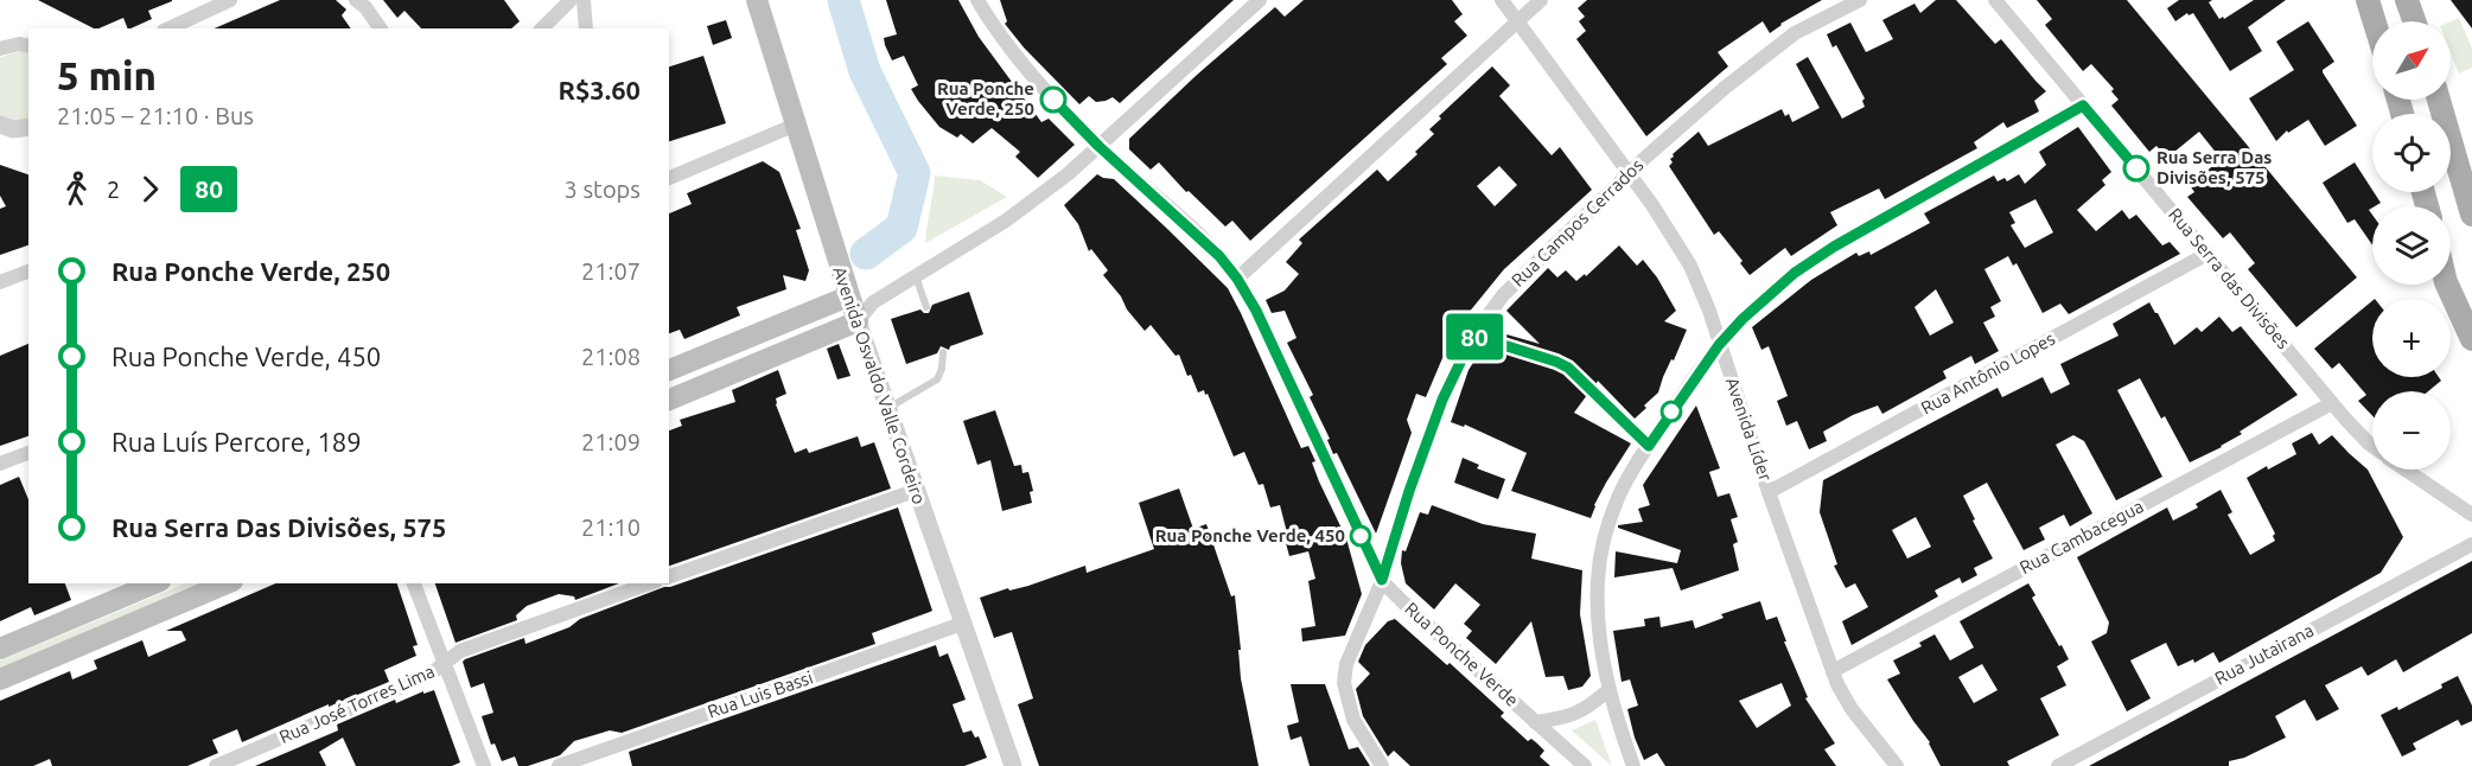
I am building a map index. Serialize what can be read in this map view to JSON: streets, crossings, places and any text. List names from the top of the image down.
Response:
{
  "streets": {
    "main road": ["Avenida Osvaldo Valle Cordeiro"],
    "street": [
      "Rua Campos Cerrados",
      "Rua Serra das Divisões",
      "Rua Antônio Lopes",
      "Avenida Líder",
      "Rua Cambacegua",
      "Rua Ponche Verde",
      "Rua Jutairana",
      "Rua Luis Bassi",
      "Rua José Torres Lima"
    ]
  },
  "crossings": [
    ["Rua Campos Cerrados", "Avenida Líder"],
    ["Rua Campos Cerrados", "Rua Ponche Verde"],
    ["Rua Serra das Divisões", "Rua Antônio Lopes"],
    ["Rua Serra das Divisões", "Rua Cambacegua"],
    ["Rua Antônio Lopes", "Avenida Líder"],
    ["Avenida Osvaldo Valle Cordeiro", "Rua Luis Bassi"],
    ["Avenida Líder", "Rua Cambacegua"]
  ],
  "places": ["Rua Ponche Verde, 250", "Rua Serra Das Divisões, 575", "Rua Ponche Verde, 450"],
  "lines": ["bus line 80"],
  "north": "top right",
  "page": {
    "on_map": "80",
    "map_buttons": ["+", "−"],
    "heading": ["5 min", "21:05 – 21:10 · Bus", "R$3.60"],
    "legs": ["2", "80", "3 stops"],
    "list": [
      {
        "name": "Rua Ponche Verde, 250",
        "value": "21:07"
      },
      {
        "name": "Rua Ponche Verde, 450",
        "value": "21:08"
      },
      {
        "name": "Rua Luís Percore, 189",
        "value": "21:09"
      },
      {
        "name": "Rua Serra Das Divisões, 575",
        "value": "21:10"
      }
    ]
  }
}
